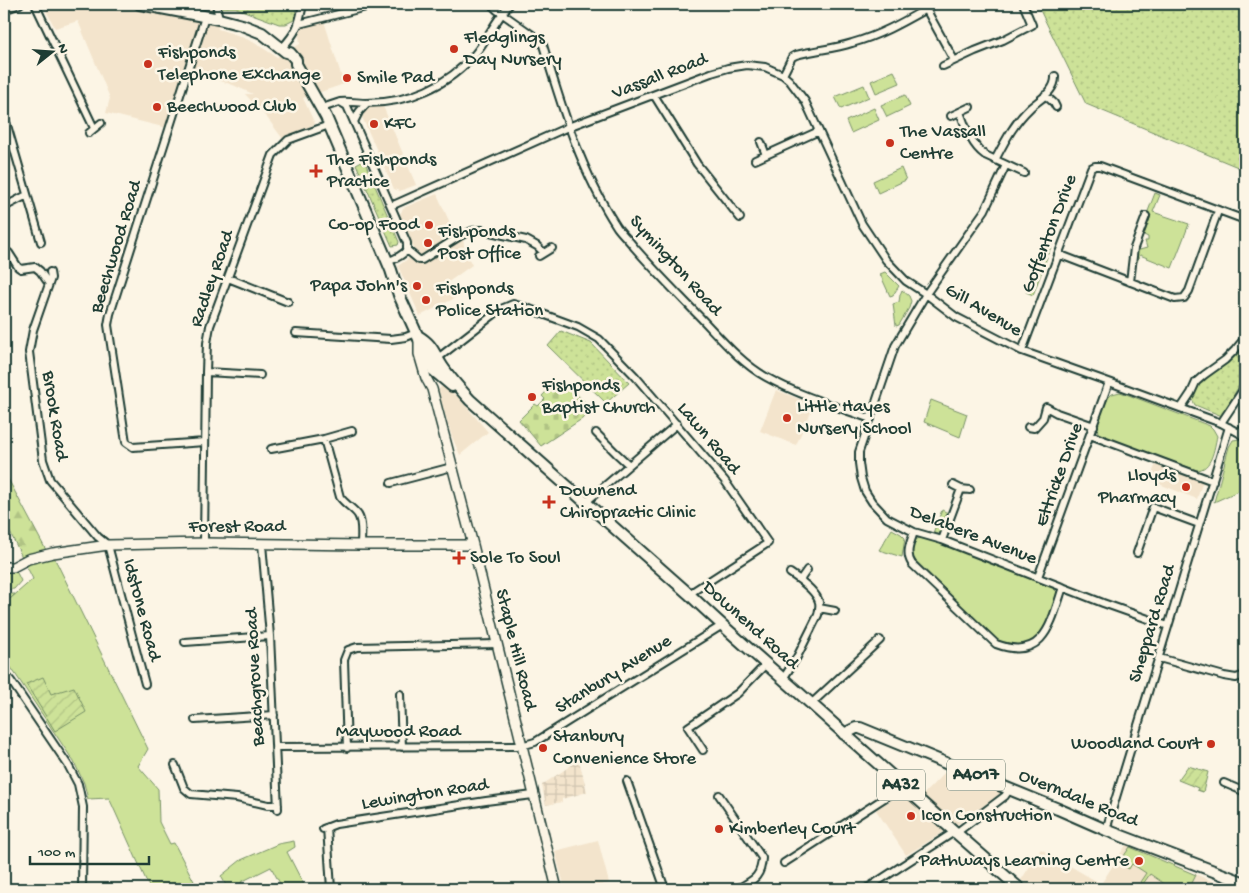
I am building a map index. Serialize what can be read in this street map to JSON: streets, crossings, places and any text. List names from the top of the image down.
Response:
{
  "streets": {
    "main road": [
      "Forest Road",
      "Downend Road",
      "Staple Hill Road",
      "A4017",
      "A432",
      "Overndale Road"
    ],
    "street": [
      "Vassall Road",
      "Goffenton Drive",
      "Beechwood Road",
      "Symington Road",
      "Radley Road",
      "Gill Avenue",
      "Brook Road",
      "Lawn Road",
      "Ettricke Drive",
      "Delabere Avenue",
      "Idstone Road",
      "Sheppard Road",
      "Stanbury Avenue",
      "Beachgrove Road",
      "Maywood Road",
      "Lewington Road"
    ]
  },
  "crossings": [
    ["Vassall Road", "Symington Road"],
    ["Vassall Road", "Gill Avenue"],
    ["Goffenton Drive", "Gill Avenue"],
    ["Beechwood Road", "Radley Road"],
    ["Beechwood Road", "A432"],
    ["Symington Road", "Delabere Avenue"],
    ["Radley Road", "Forest Road"],
    ["Radley Road", "A432"],
    ["Gill Avenue", "Ettricke Drive"],
    ["Gill Avenue", "Delabere Avenue"],
    ["Gill Avenue", "Sheppard Road"],
    ["Brook Road", "Forest Road"],
    ["Brook Road", "Idstone Road"],
    ["Lawn Road", "Downend Road"],
    ["Lawn Road", "A432"],
    ["Ettricke Drive", "Delabere Avenue"],
    ["Forest Road", "Idstone Road"],
    ["Forest Road", "Staple Hill Road"],
    ["Forest Road", "Beachgrove Road"],
    ["Delabere Avenue", "Sheppard Road"],
    ["Sheppard Road", "Overndale Road"],
    ["Downend Road", "Staple Hill Road"],
    ["Downend Road", "Stanbury Avenue"],
    ["Downend Road", "A432"],
    ["Downend Road", "Overndale Road"],
    ["Staple Hill Road", "Stanbury Avenue"],
    ["Staple Hill Road", "Maywood Road"],
    ["Staple Hill Road", "A432"],
    ["Staple Hill Road", "Lewington Road"],
    ["Stanbury Avenue", "Maywood Road"],
    ["Beachgrove Road", "Maywood Road"]
  ],
  "places": {
    "other": [
      "Fledglings Day Nursery",
      "Fishponds Telephone Exchange",
      "Smile Pad",
      "Beechwood Club",
      "KFC",
      "The Vassall Centre",
      "Co-op Food",
      "Fishponds Post Office",
      "Papa John's",
      "Fishponds Police Station",
      "Fishponds Baptist Church",
      "Little Hayes Nursery School",
      "Lloyds Pharmacy",
      "Woodland Court",
      "Stanbury Convenience Store",
      "Icon Construction",
      "Kimberley Court",
      "Pathways Learning Centre"
    ],
    "health": ["The Fishponds Practice", "Downend Chiropractic Clinic", "Sole To Soul"]
  },
  "scale_bar": "100 m",
  "north": "right"
}
